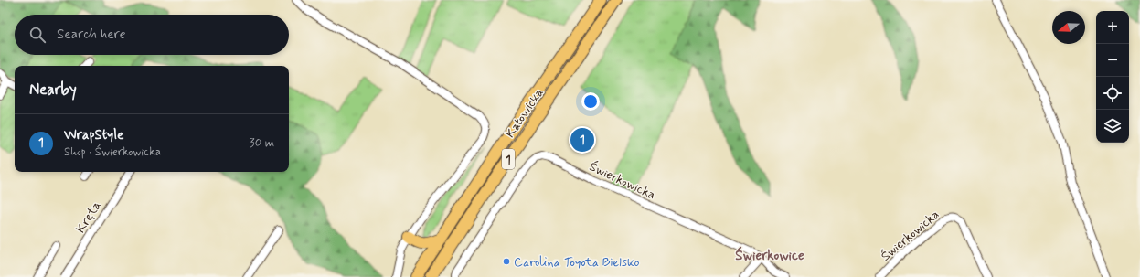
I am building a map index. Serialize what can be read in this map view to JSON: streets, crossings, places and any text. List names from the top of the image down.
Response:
{
  "streets": {
    "main road": ["Katowicka", "1"],
    "street": ["Świerkowicka", "Kręta"]
  },
  "districts": ["Świerkowice"],
  "places": ["Carolina Toyota Bielsko"],
  "north": "left",
  "page": {
    "map_buttons": ["+", "−"],
    "search": "Search here",
    "heading": "Nearby",
    "list": [
      {
        "mark": "1",
        "name": "WrapStyle",
        "note": "Shop · Świerkowicka",
        "value": "30 m"
      }
    ],
    "pins": "1"
  }
}
